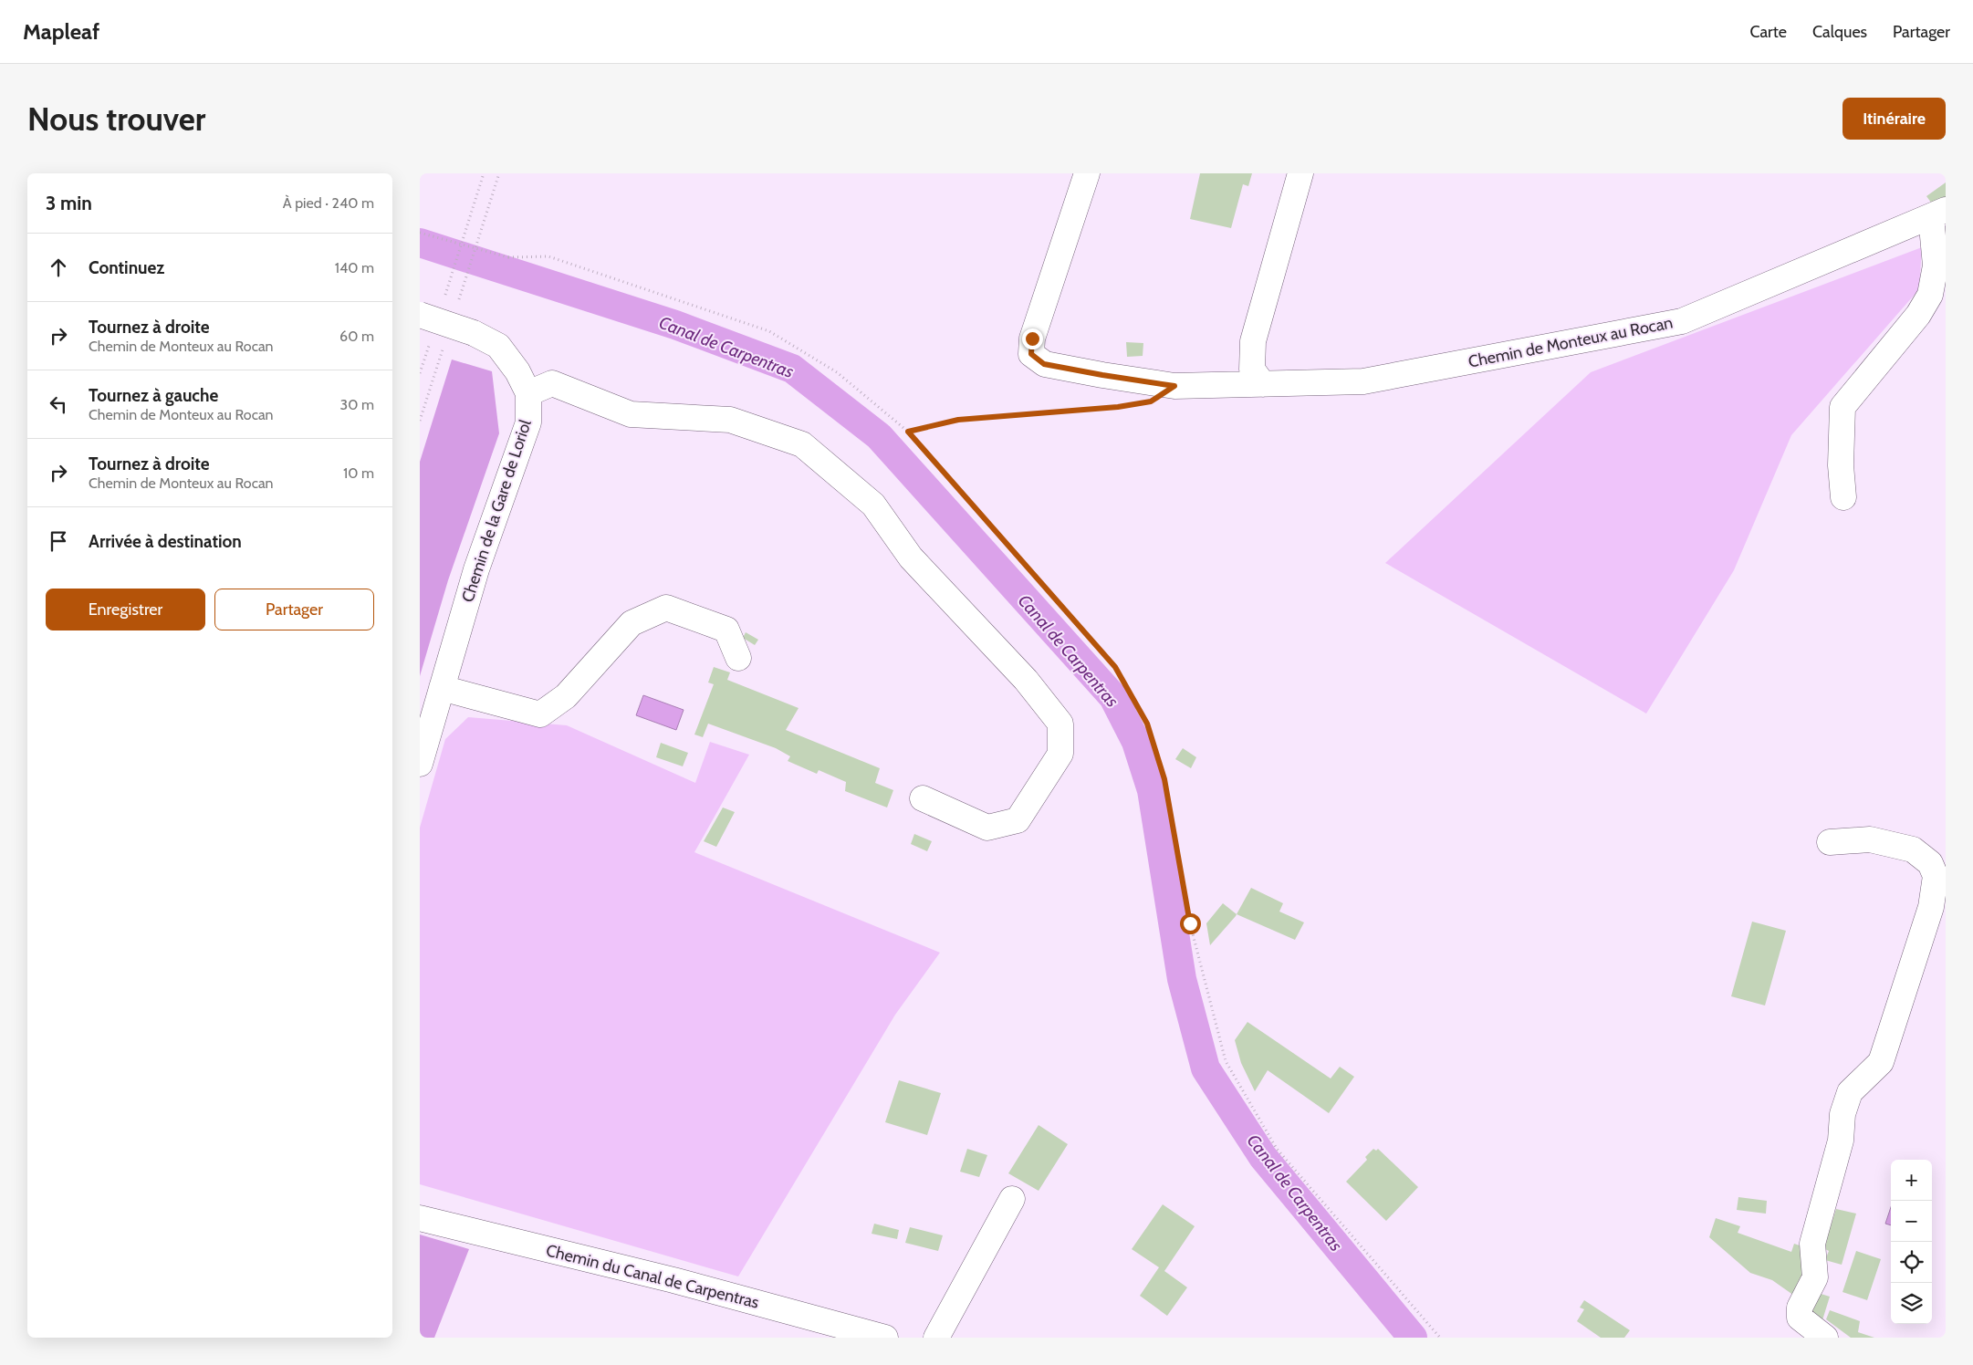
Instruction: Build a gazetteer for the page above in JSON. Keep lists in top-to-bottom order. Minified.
{"streets":{"street":["Chemin de Monteux au Rocan","Chemin de la Gare de Loriol","Chemin du Canal de Carpentras"]},"water":["Canal de Carpentras"],"page":{"header":"Mapleaf","nav":["Carte","Calques","Partager"],"buttons":["Itinéraire",["Enregistrer","Partager"]],"title":"Nous trouver","heading":["3 min","À pied · 240 m"],"list":[["Continuez","140 m"],["Tournez à droite","Chemin de Monteux au Rocan","60 m"],["Tournez à gauche","Chemin de Monteux au Rocan","30 m"],["Tournez à droite","Chemin de Monteux au Rocan","10 m"],"Arrivée à destination"],"map_buttons":["+","−"]}}
